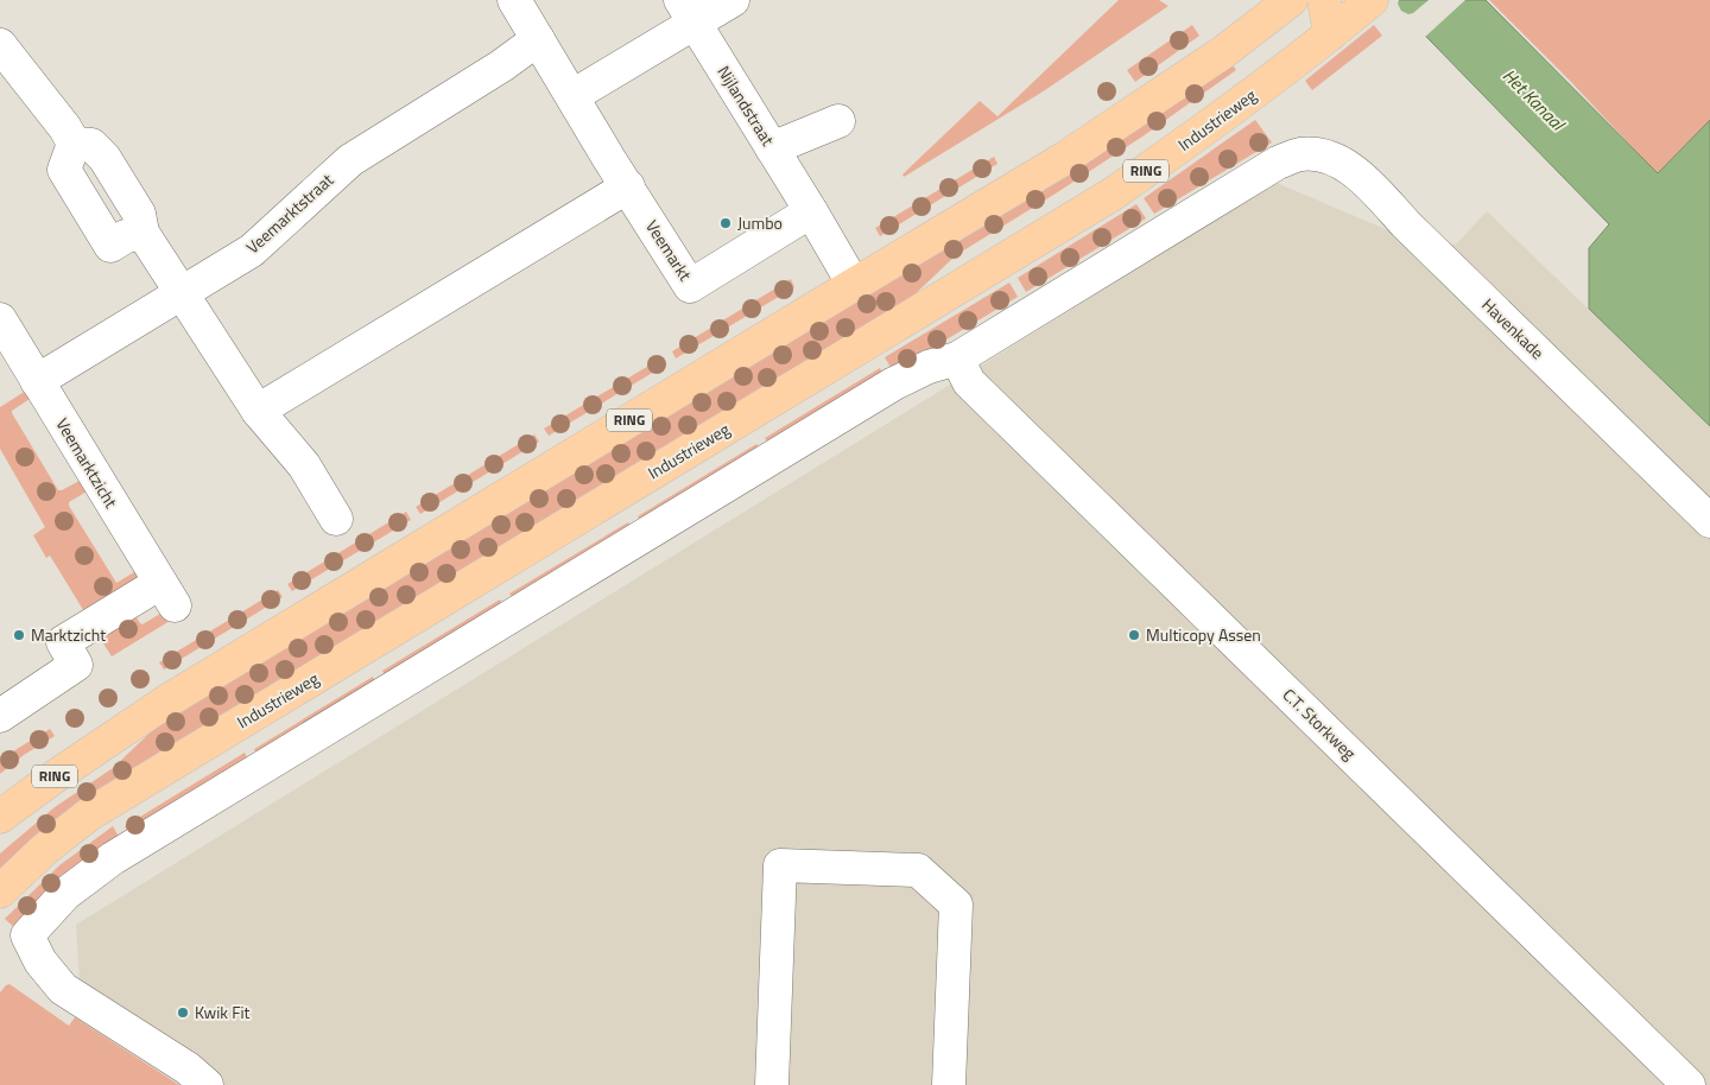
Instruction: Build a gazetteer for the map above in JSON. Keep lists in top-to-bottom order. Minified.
{"streets":{"main road":["Industrieweg","RING"],"street":["Nijlandstraat","Veemarktstraat","Veemarkt","Havenkade","Veemarktzicht","C.T. Storkweg"]},"crossings":[["Nijlandstraat","RING"],["Nijlandstraat","Veemarkt"],["Veemarktstraat","Veemarkt"],["Veemarktstraat","Veemarktzicht"],["Havenkade","C.T. Storkweg"]],"water":["Het Kanaal"],"places":["Jumbo","Marktzicht","Multicopy Assen","Kwik Fit"]}
